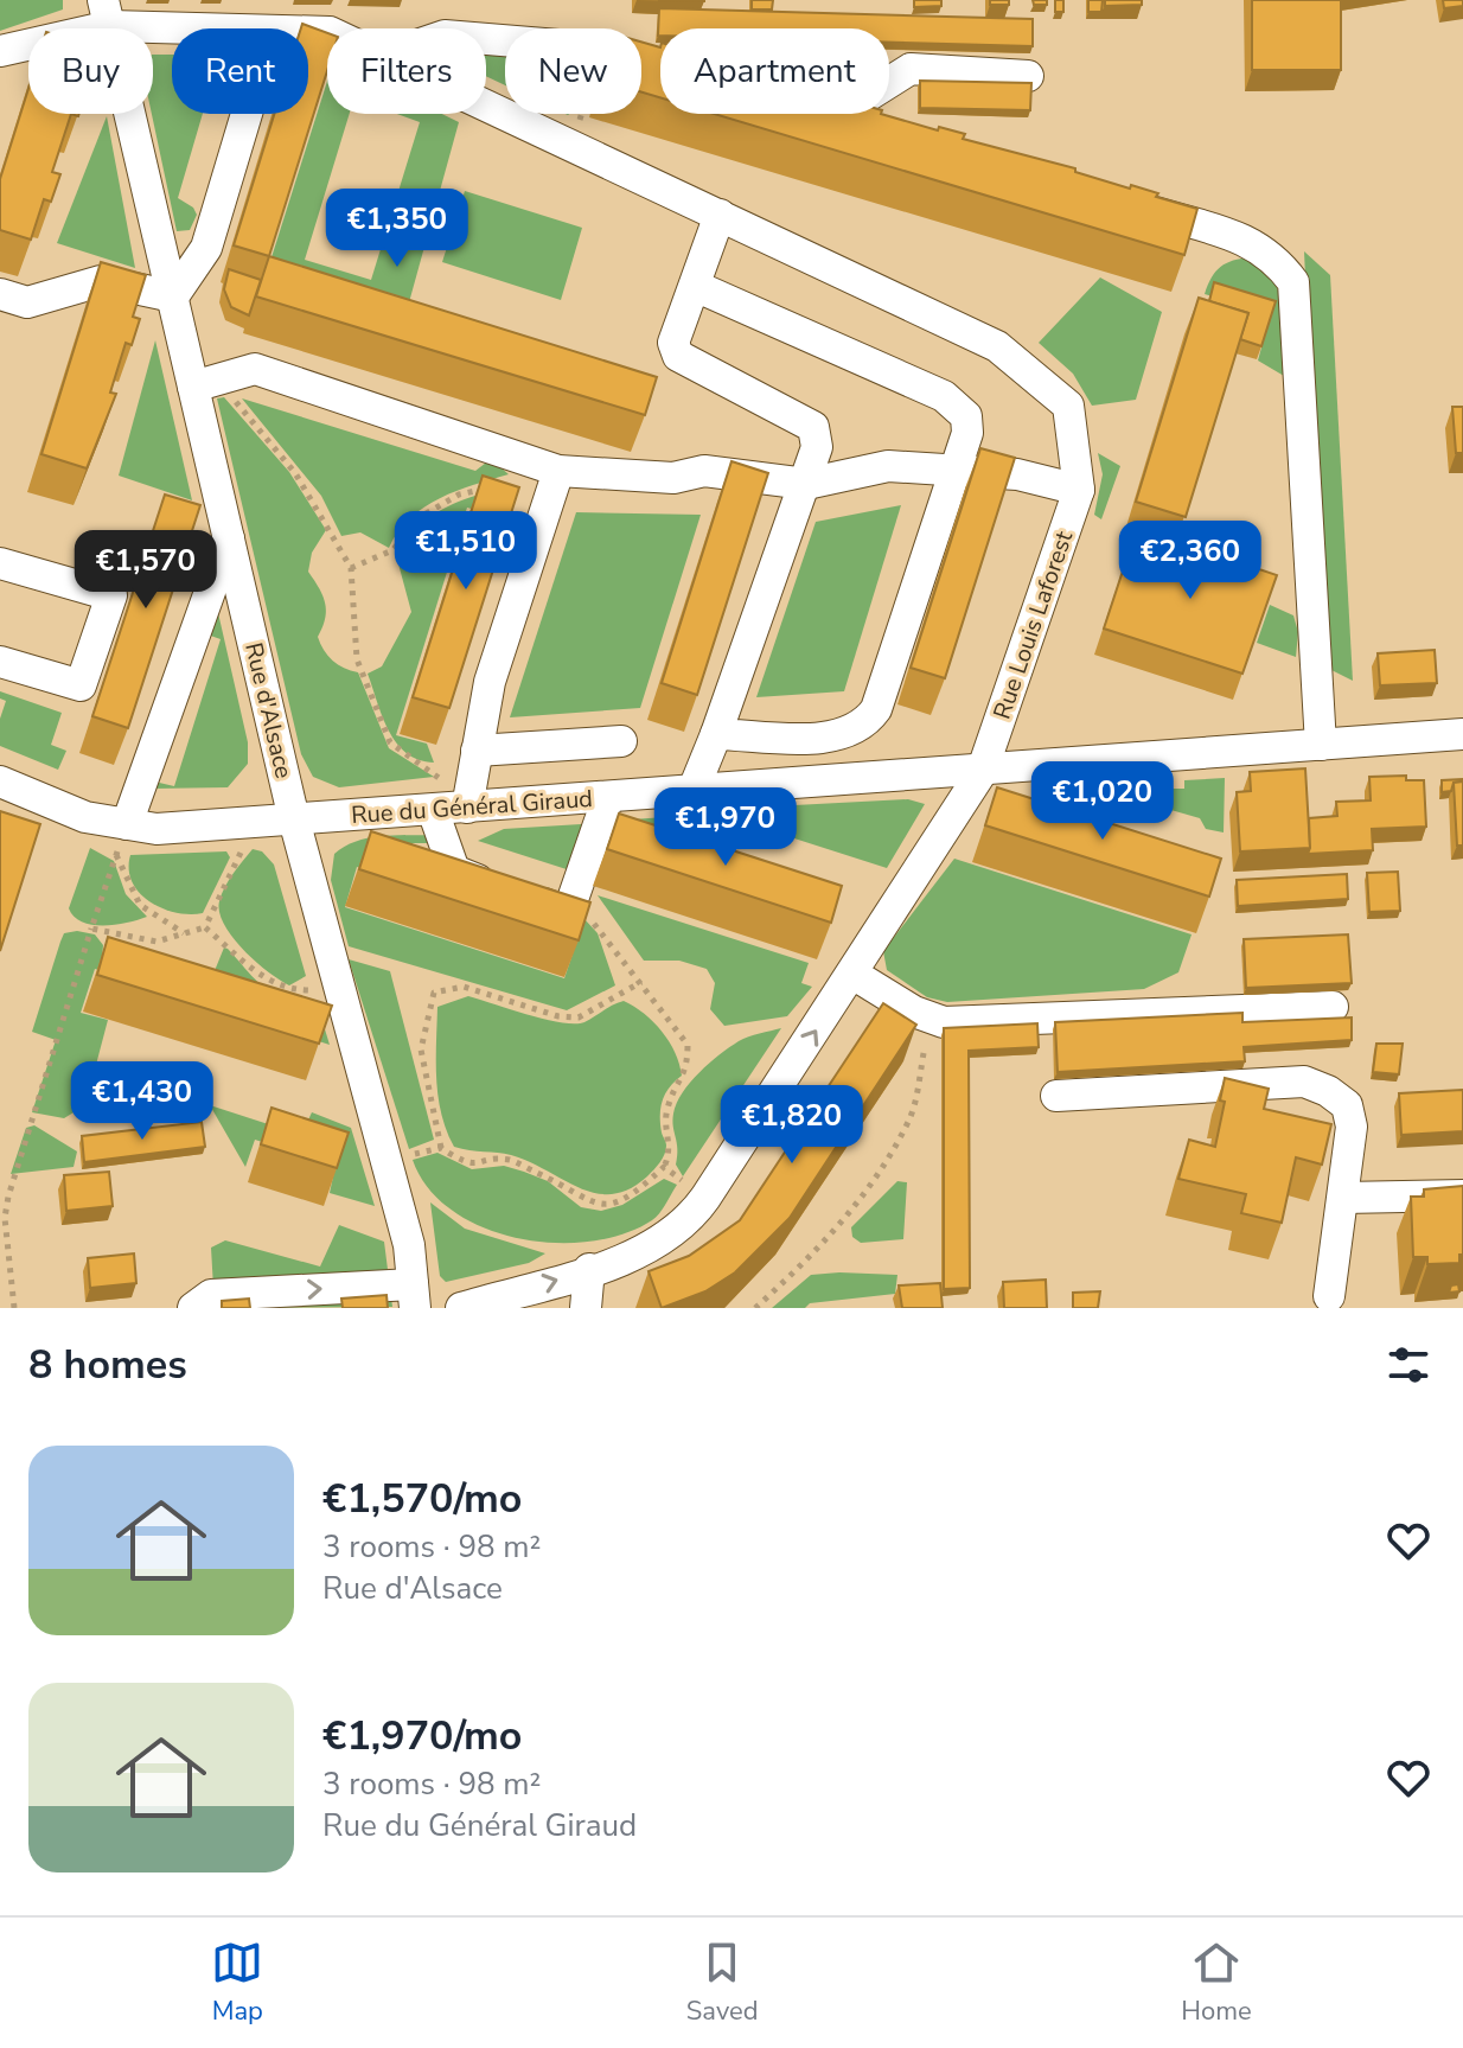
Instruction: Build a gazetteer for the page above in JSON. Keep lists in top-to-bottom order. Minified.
{"streets":{"street":["Rue Louis Laforest","Rue d'Alsace","Rue du Général Giraud"]},"crossings":[["Rue Louis Laforest","Rue d'Alsace"],["Rue Louis Laforest","Rue du Général Giraud"],["Rue d'Alsace","Rue du Général Giraud"]],"page":{"chip":["Buy","Rent","Filters","New","Apartment"],"price":["€1,350","€1,510","€2,360","€1,570","€1,020","€1,970","€1,430","€1,820"],"heading":"8 homes","list":[{"name":"€1,570/mo","note":"3 rooms · 98 m² · Rue d'Alsace"},{"name":"€1,970/mo","note":"3 rooms · 98 m² · Rue du Général Giraud"}],"tabs":["Map","Saved","Home"]}}
